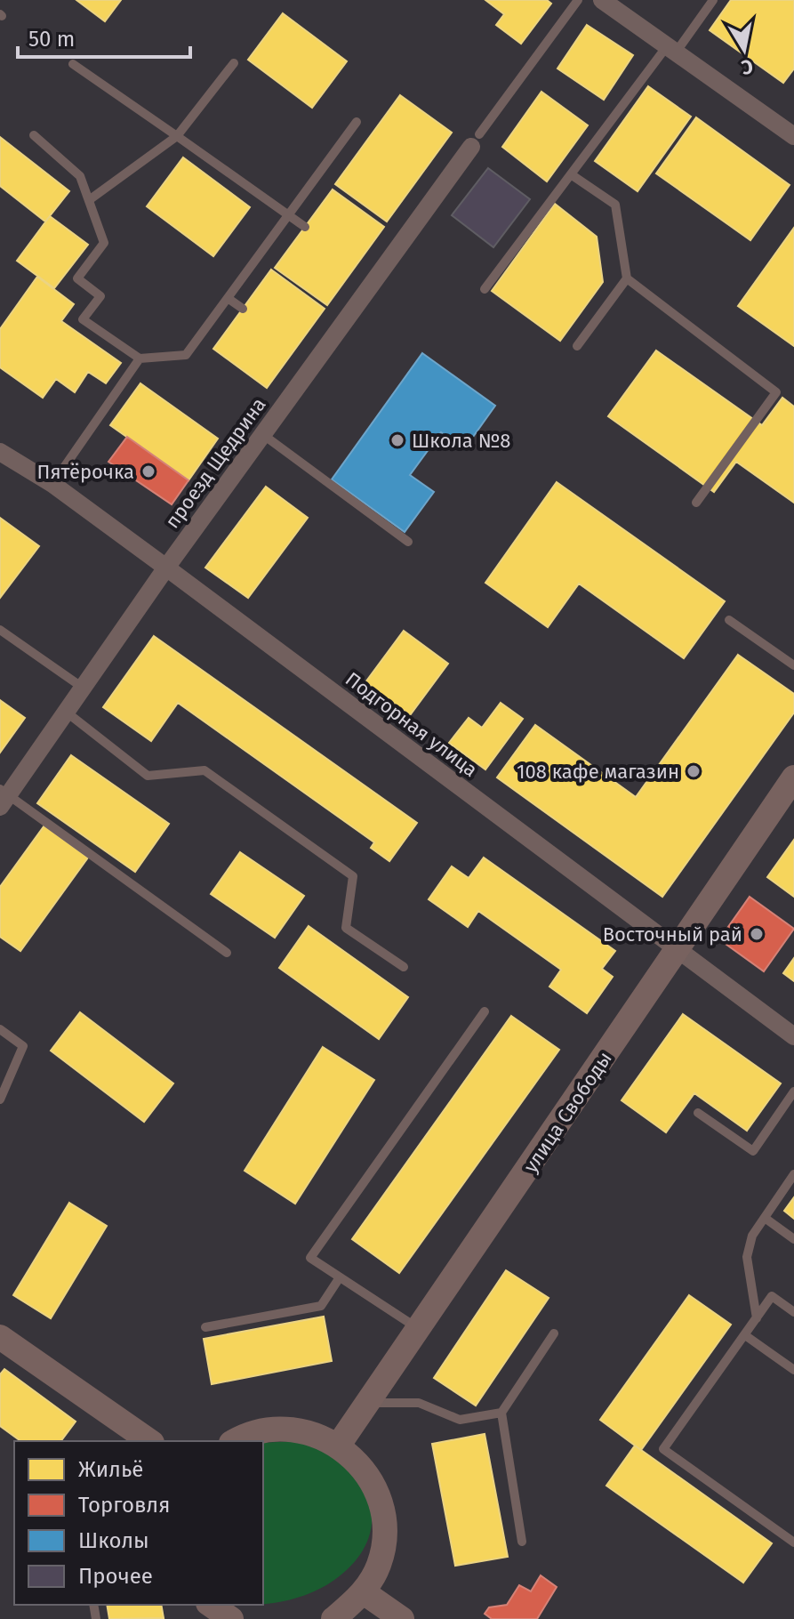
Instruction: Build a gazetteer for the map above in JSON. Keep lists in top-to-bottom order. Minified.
{"streets":{"street":["проезд Щедрина","Подгорная улица","улица Свободы"]},"crossings":[["проезд Щедрина","Подгорная улица"],["Подгорная улица","улица Свободы"]],"places":["Школа №8","Пятёрочка","108 кафе магазин","Восточный рай"],"legend":["Жильё","Торговля","Школы","Прочее"],"scale_bar":"50 m","north":"bottom"}
